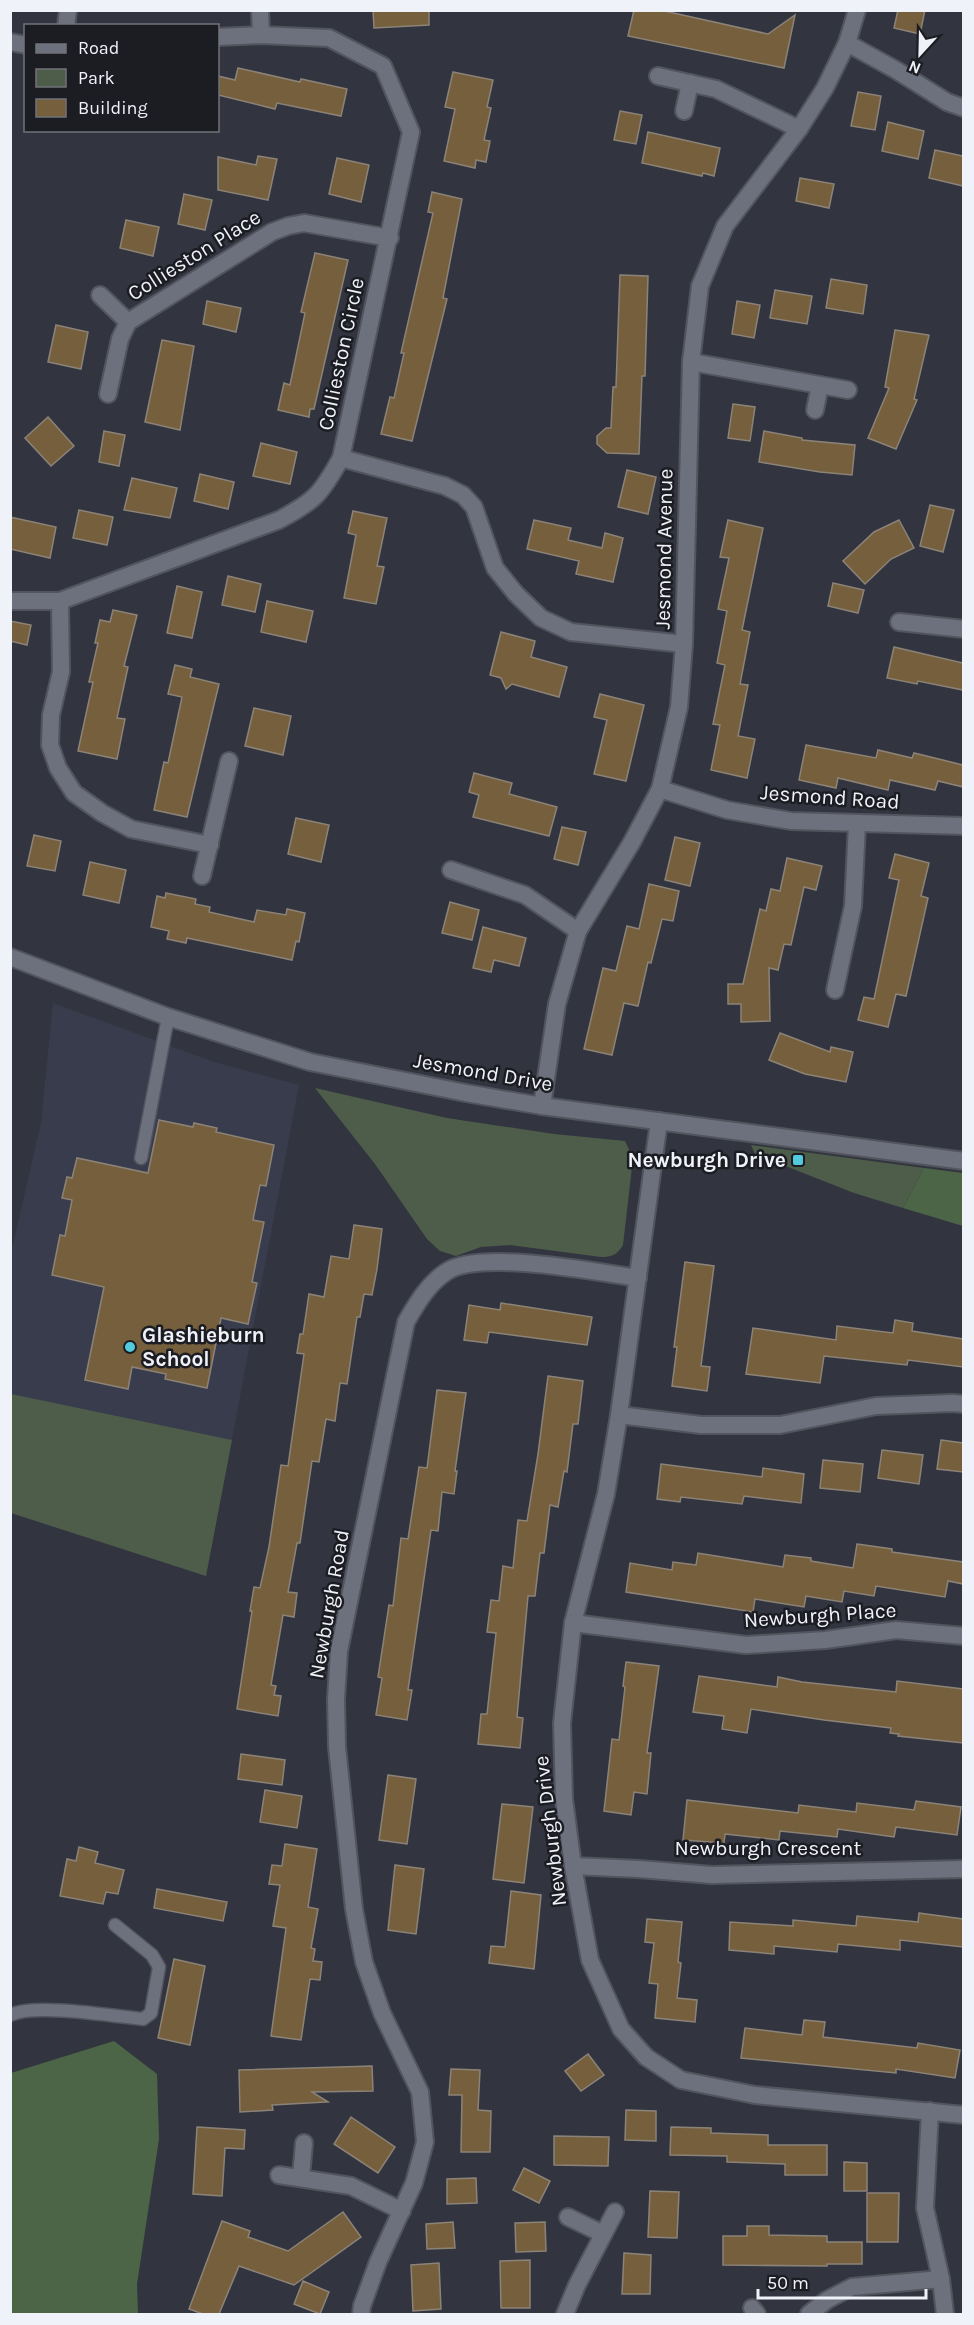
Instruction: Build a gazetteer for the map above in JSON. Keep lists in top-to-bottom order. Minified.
{"streets":{"street":["Collieston Place","Collieston Circle","Jesmond Avenue","Jesmond Road","Jesmond Drive","Newburgh Road","Newburgh Place","Newburgh Drive","Newburgh Crescent"]},"crossings":[["Collieston Place","Collieston Circle"],["Jesmond Avenue","Jesmond Road"],["Jesmond Avenue","Jesmond Drive"],["Jesmond Drive","Newburgh Drive"],["Newburgh Road","Newburgh Drive"],["Newburgh Place","Newburgh Drive"],["Newburgh Drive","Newburgh Crescent"]],"places":{"transit":["Newburgh Drive"],"other":["Glashieburn School"]},"legend":["Road","Park","Building"],"scale_bar":"50 m","north":"bottom"}
